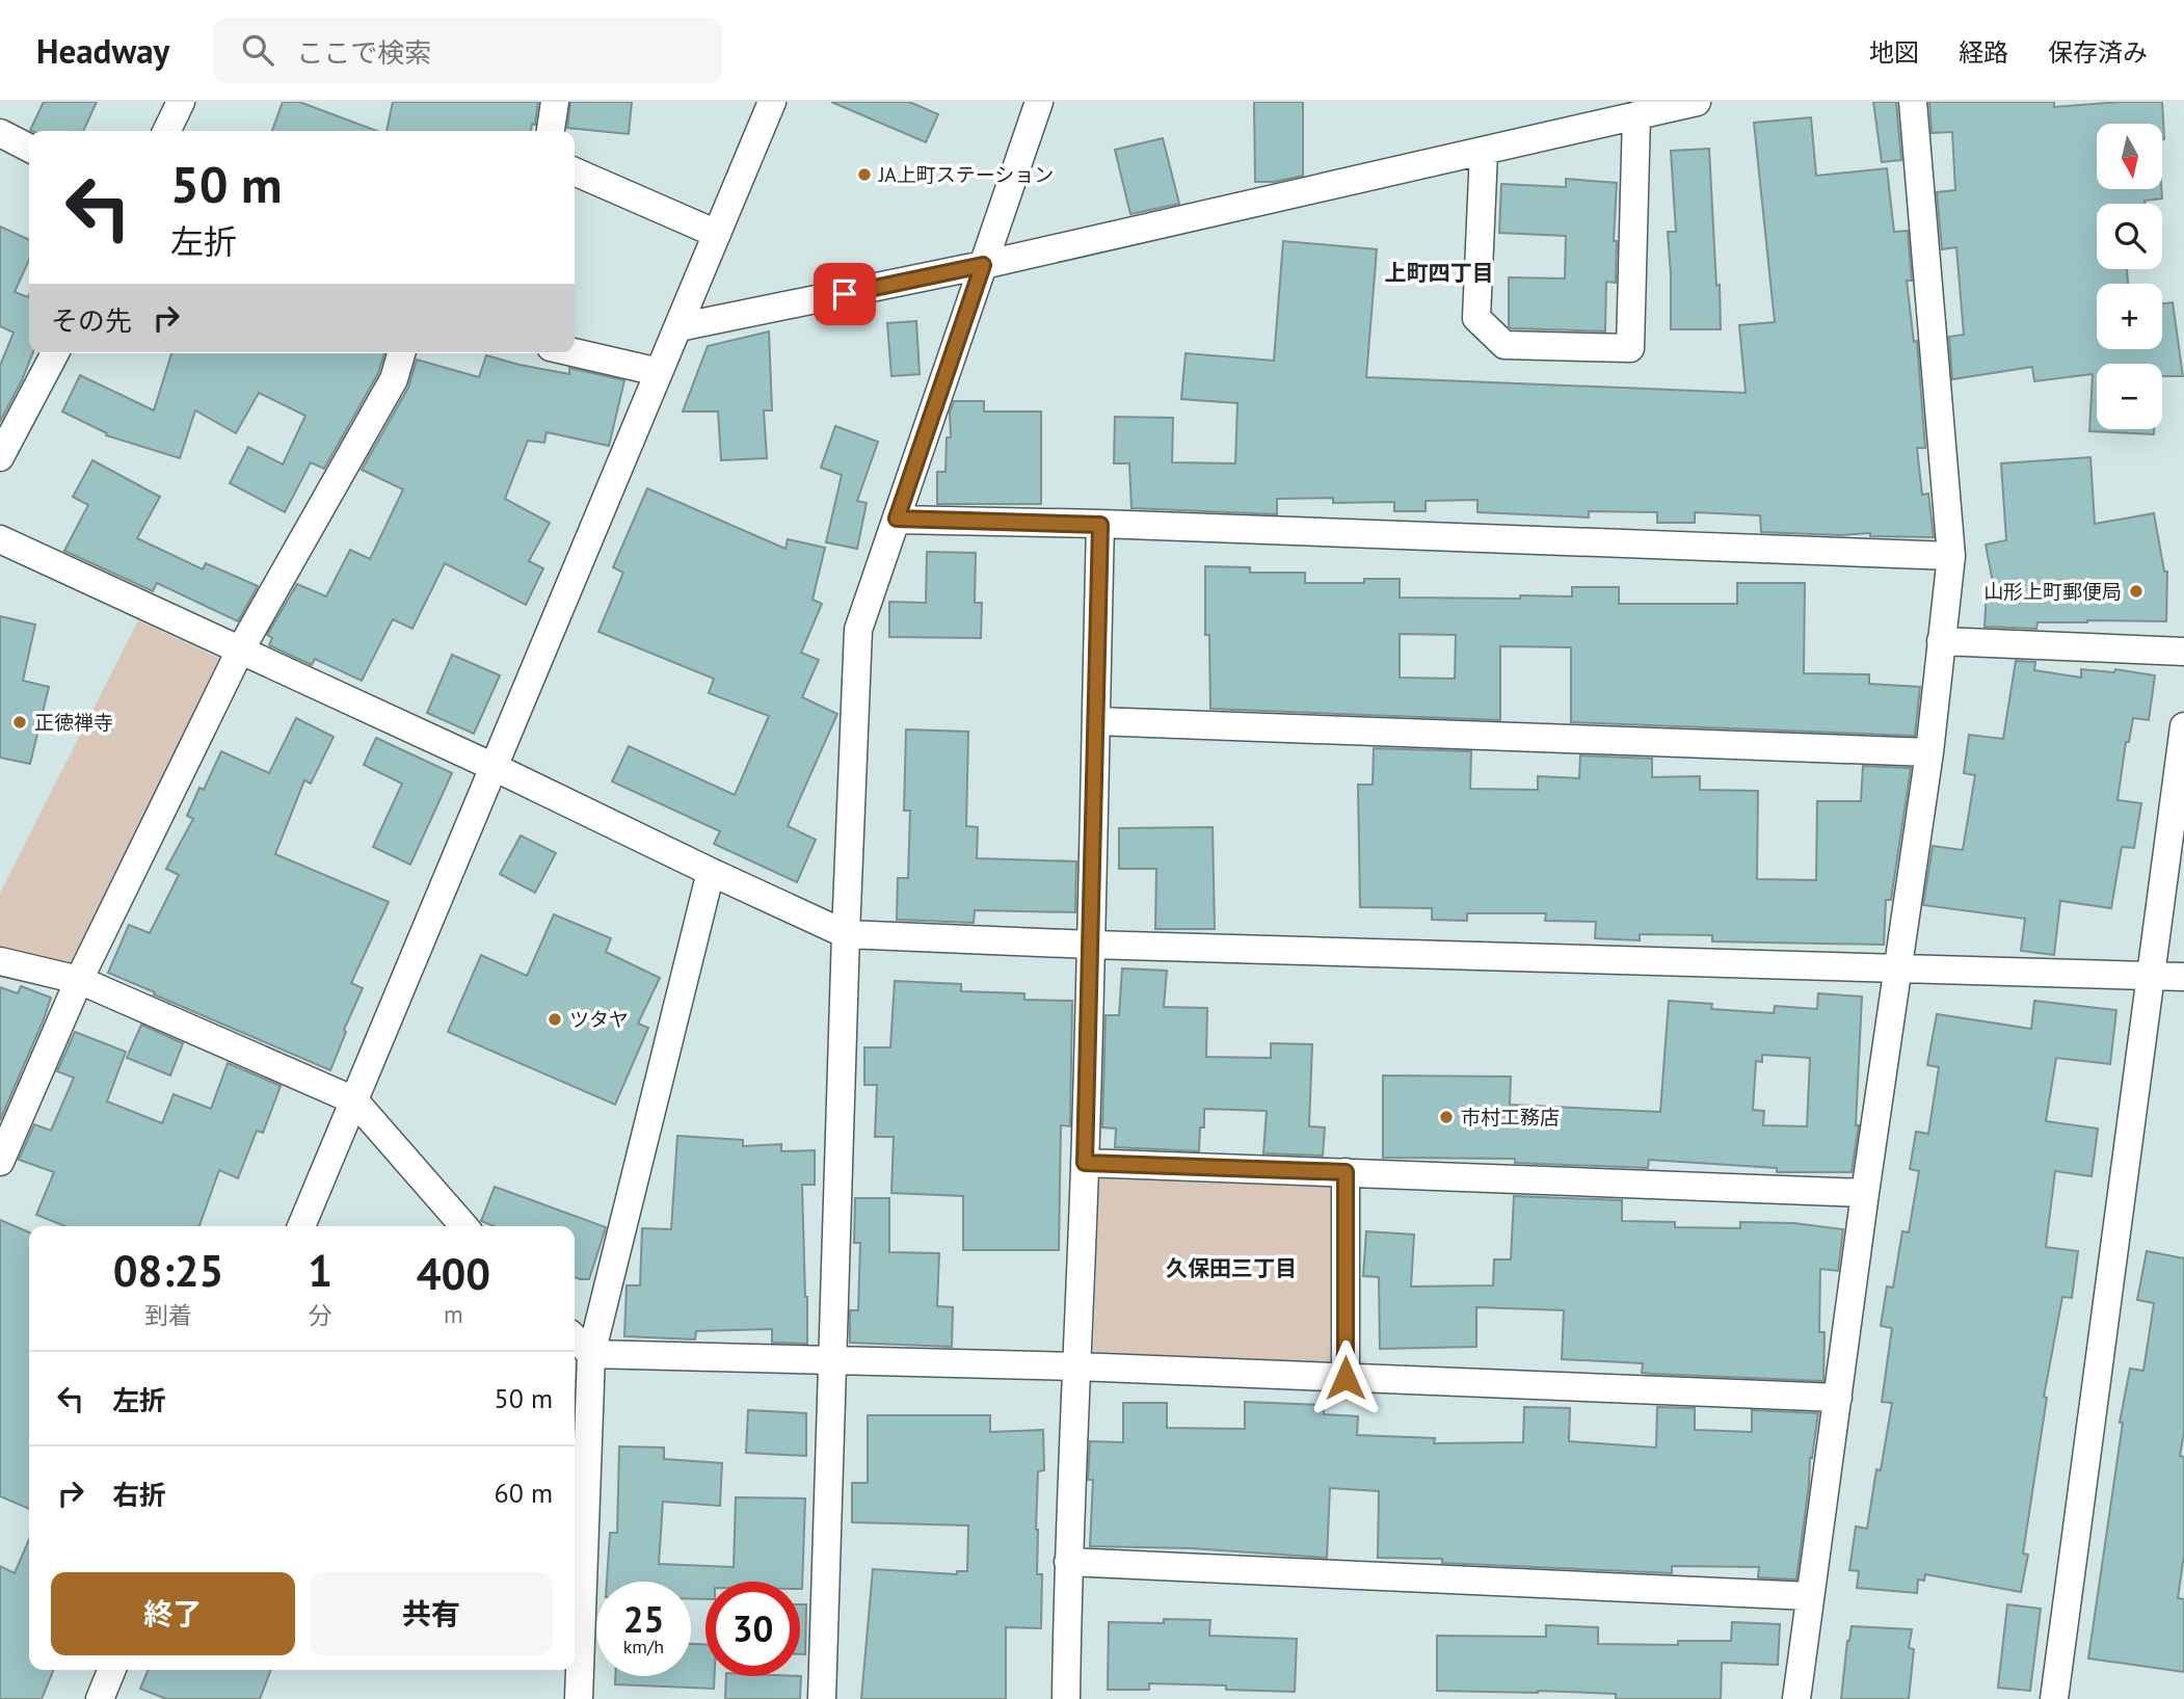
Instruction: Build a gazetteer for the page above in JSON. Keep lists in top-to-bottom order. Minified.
{"districts":["上町四丁目","久保田三丁目"],"places":["JA上町ステーション","山形上町郵便局","正徳禅寺","ツタヤ","市村工務店"],"north":"bottom","page":{"header":"Headway","search":"ここで検索","nav":["地図","経路","保存済み"],"map_buttons":["+","−"],"turn":["50 m","左折"],"then":"その先","eta":["08:25","到着","1","分","400","m"],"list":[{"name":"左折","value":"50 m"},{"name":"右折","value":"60 m"}],"buttons":["終了","共有"],"speed":"25 km/h","limit":"30"}}
